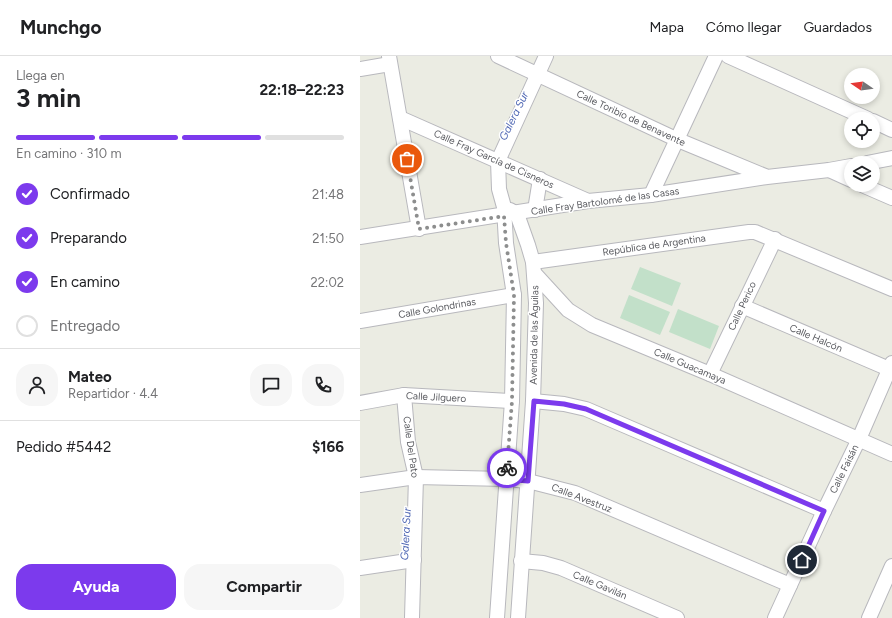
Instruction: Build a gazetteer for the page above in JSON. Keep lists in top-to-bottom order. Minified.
{"streets":{"street":["Calle Toribio de Benavente","Calle Fray García de Cisneros","Calle Fray Bartolomé de las Casas","República de Argentina","Calle Perico","Calle Golondrinas","Avenida de las Águilas","Calle Halcón","Calle Guacamaya","Calle Jilguero","Calle Del Pato","Calle Faisán","Calle Avestruz","Calle Gavilán"]},"crossings":[["Calle Toribio de Benavente","Calle Fray Bartolomé de las Casas"],["Calle Fray García de Cisneros","Calle Fray Bartolomé de las Casas"],["Calle Fray Bartolomé de las Casas","Avenida de las Águilas"],["República de Argentina","Calle Perico"],["República de Argentina","Avenida de las Águilas"],["República de Argentina","Calle Guacamaya"],["Calle Perico","Calle Halcón"],["Calle Perico","Calle Guacamaya"],["Calle Golondrinas","Avenida de las Águilas"],["Avenida de las Águilas","Calle Guacamaya"],["Avenida de las Águilas","Calle Jilguero"],["Avenida de las Águilas","Calle Avestruz"],["Avenida de las Águilas","Calle Gavilán"],["Calle Halcón","Calle Faisán"],["Calle Guacamaya","Calle Faisán"],["Calle Jilguero","Calle Del Pato"],["Calle Del Pato","Calle Avestruz"],["Calle Faisán","Calle Avestruz"]],"water":["Galera Sur"],"north":"left","page":{"header":"Munchgo","nav":["Mapa","Cómo llegar","Guardados"],"heading":["3 min","Llega en","22:18–22:23"],"panel":["Mateo","Repartidor · 4.4","Pedido #5442","$166"],"bar":"En camino · 310 m","list":[["Confirmado","21:48"],["Preparando","21:50"],["En camino","22:02"],"Entregado"],"buttons":["Ayuda","Compartir"]}}
